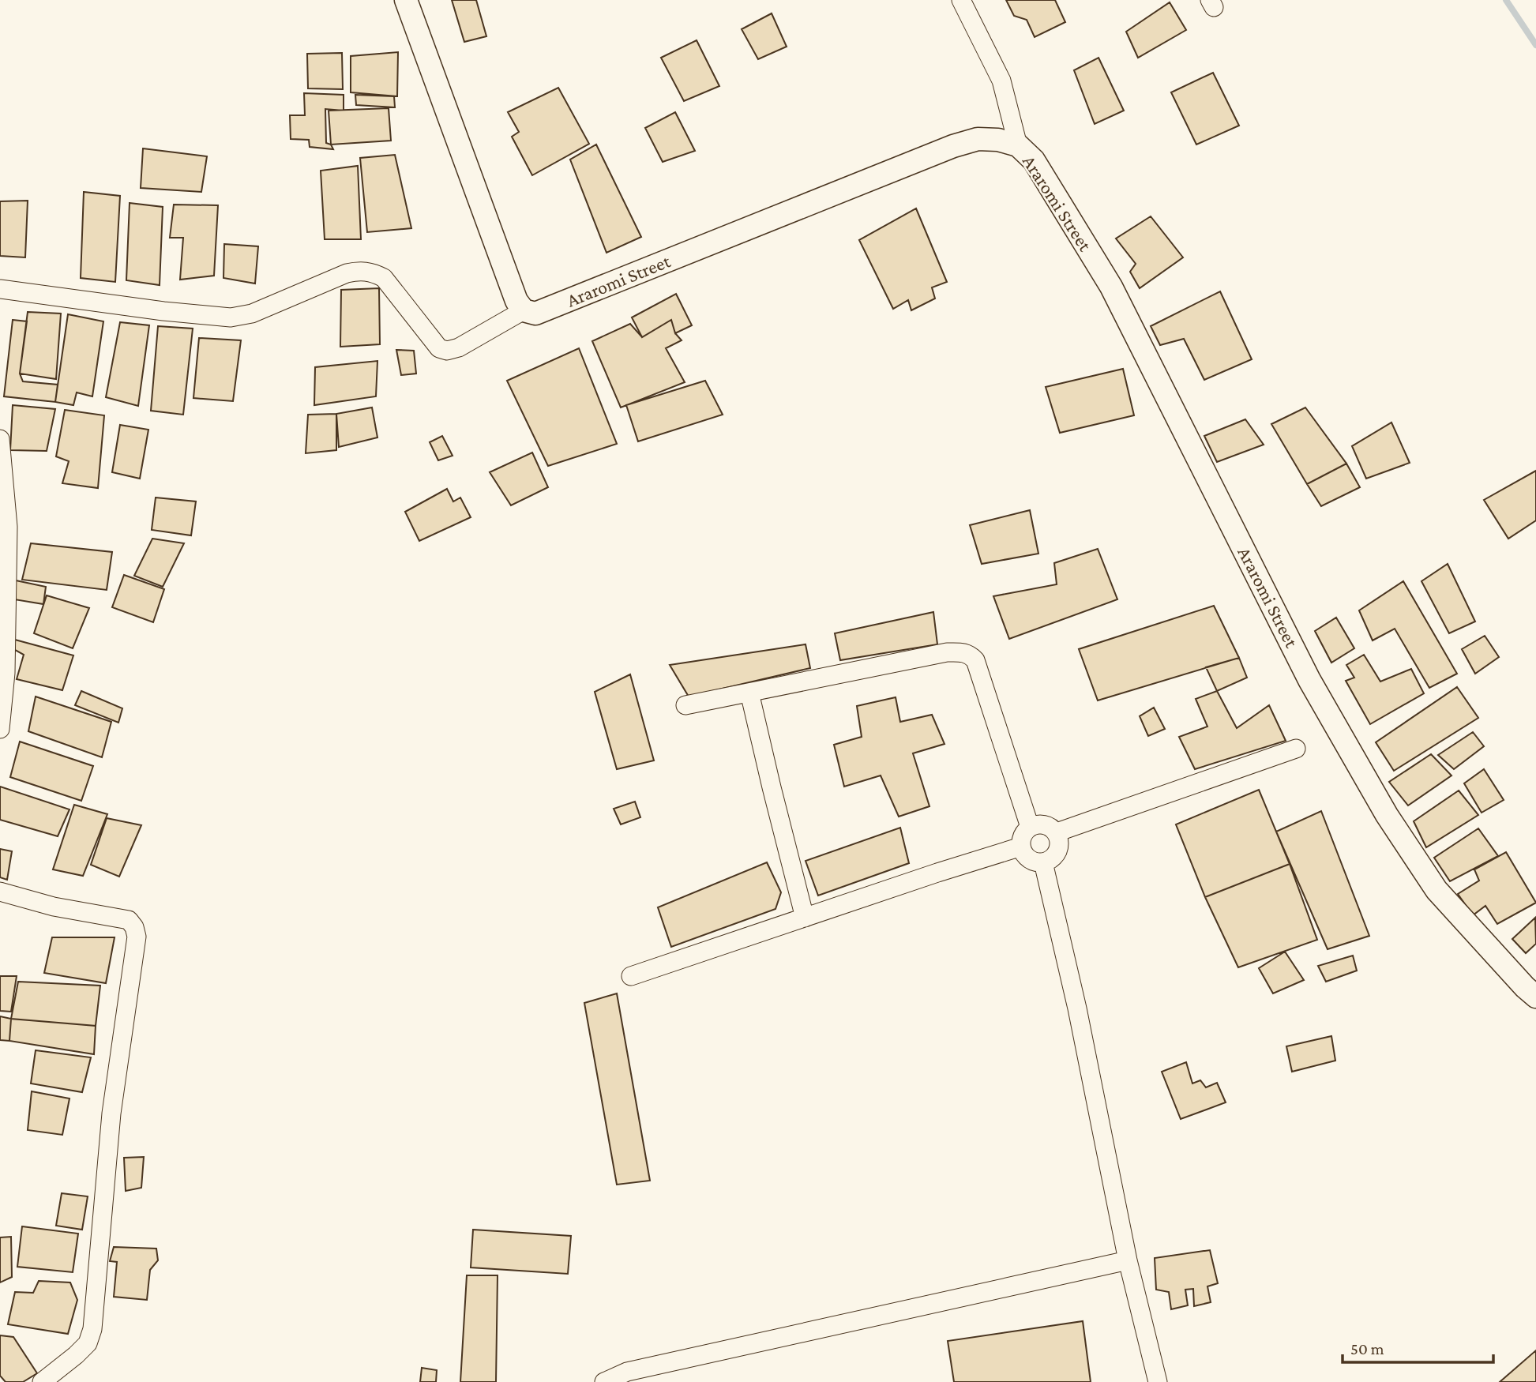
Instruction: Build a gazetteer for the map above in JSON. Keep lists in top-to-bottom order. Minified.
{"streets":{"street":["Araromi Street"]},"scale_bar":"50 m"}
